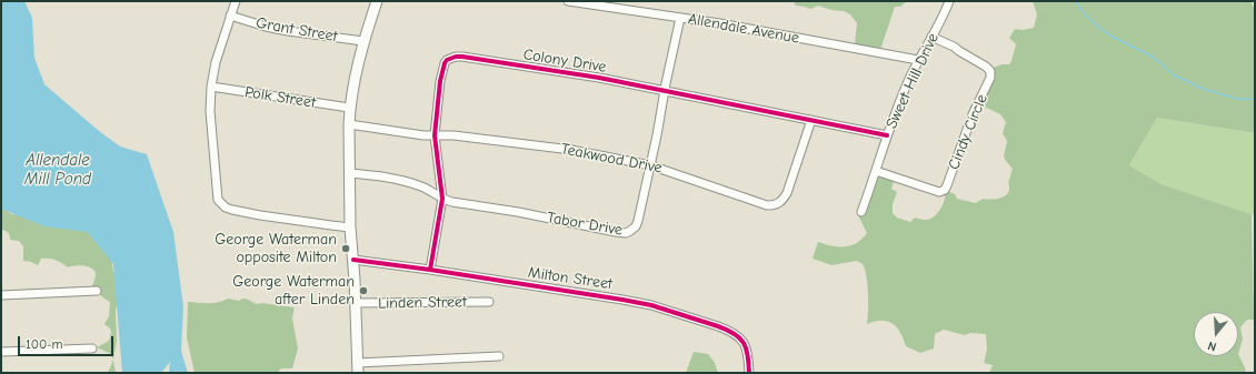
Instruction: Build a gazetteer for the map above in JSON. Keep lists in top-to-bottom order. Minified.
{"streets":{"street":["Allendale Avenue","Grant Street","Colony Drive","Sweet Hill Drive","Polk Street","Cindy Circle","Teakwood Drive","Tabor Drive","Milton Street","Linden Street"]},"crossings":[["Allendale Avenue","Sweet Hill Drive"],["Allendale Avenue","Tabor Drive"],["Colony Drive","Sweet Hill Drive"],["Colony Drive","Teakwood Drive"],["Colony Drive","Tabor Drive"],["Colony Drive","Milton Street"],["Sweet Hill Drive","Cindy Circle"],["Teakwood Drive","Tabor Drive"]],"water":["Allendale Mill Pond"],"places":["George Waterman opposite Milton","George Waterman after Linden"],"scale_bar":"100 m","north":"bottom"}
